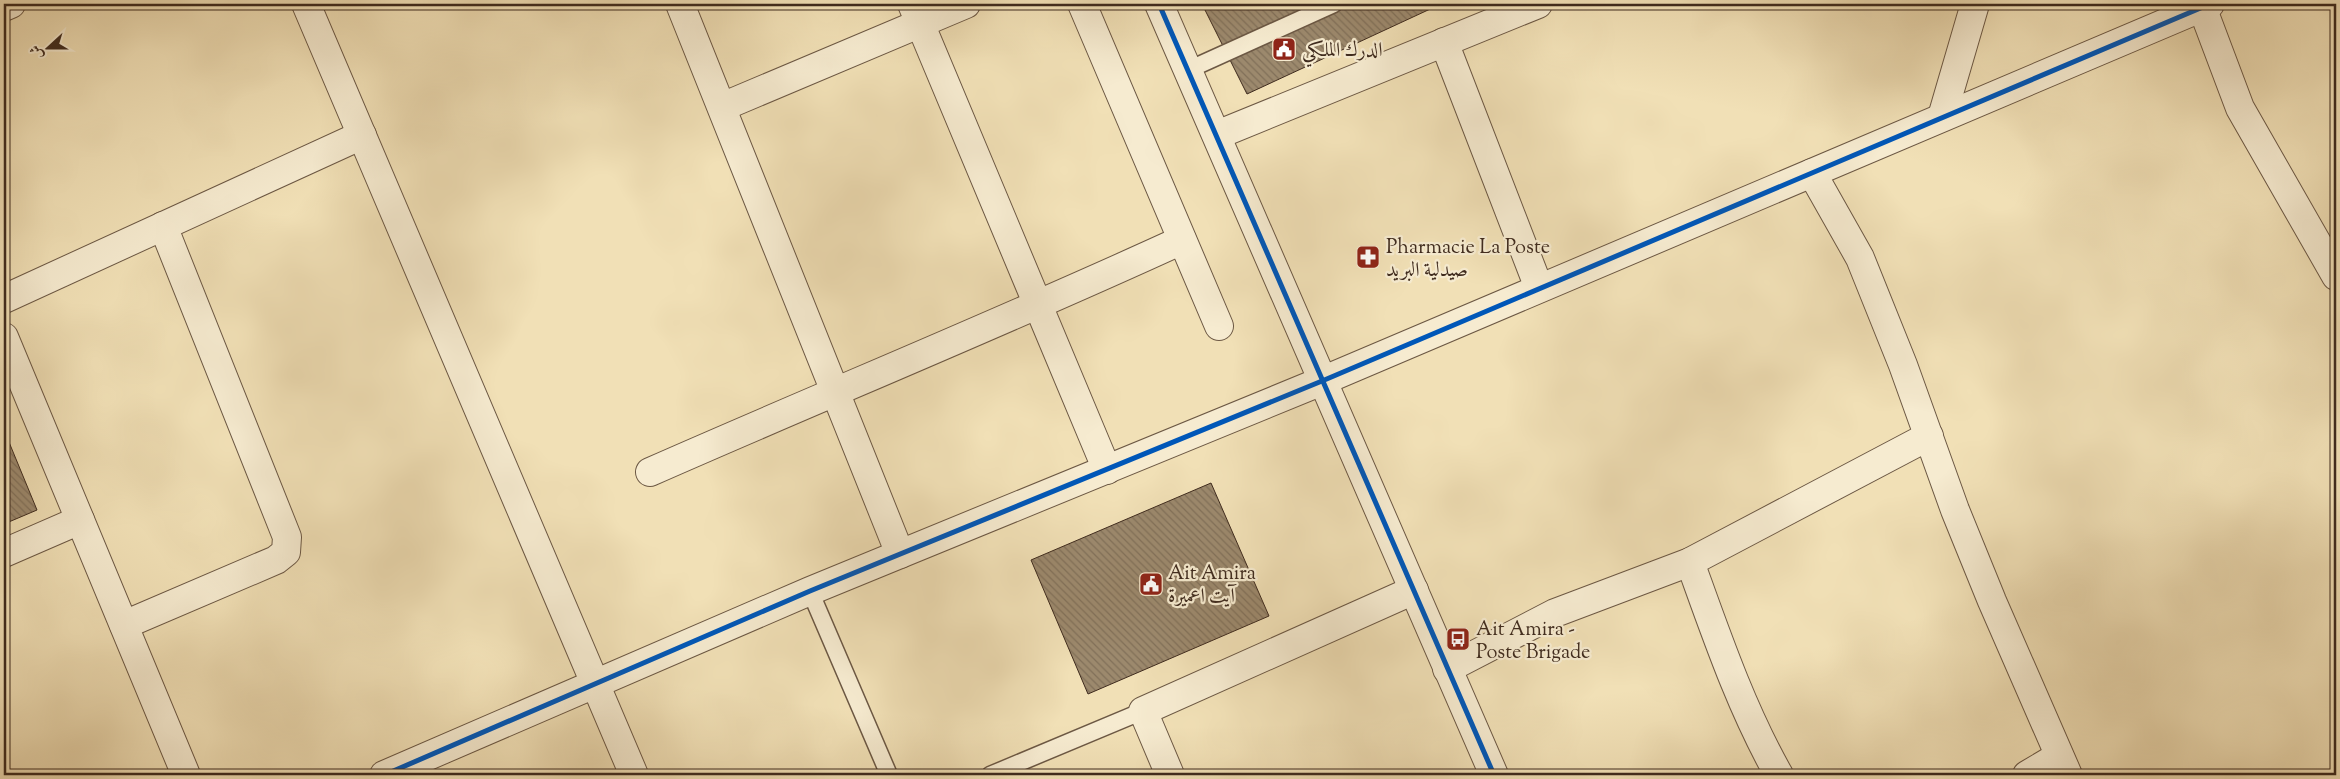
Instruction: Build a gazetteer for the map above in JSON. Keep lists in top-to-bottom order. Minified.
{"places":{"public building":["الدرك الملكي","Ait Amira آيت اعميرة"],"pharmacy":["Pharmacie La Poste صيدلية البريد"],"bus stop":["Ait Amira - Poste Brigade"]},"north":"left"}
